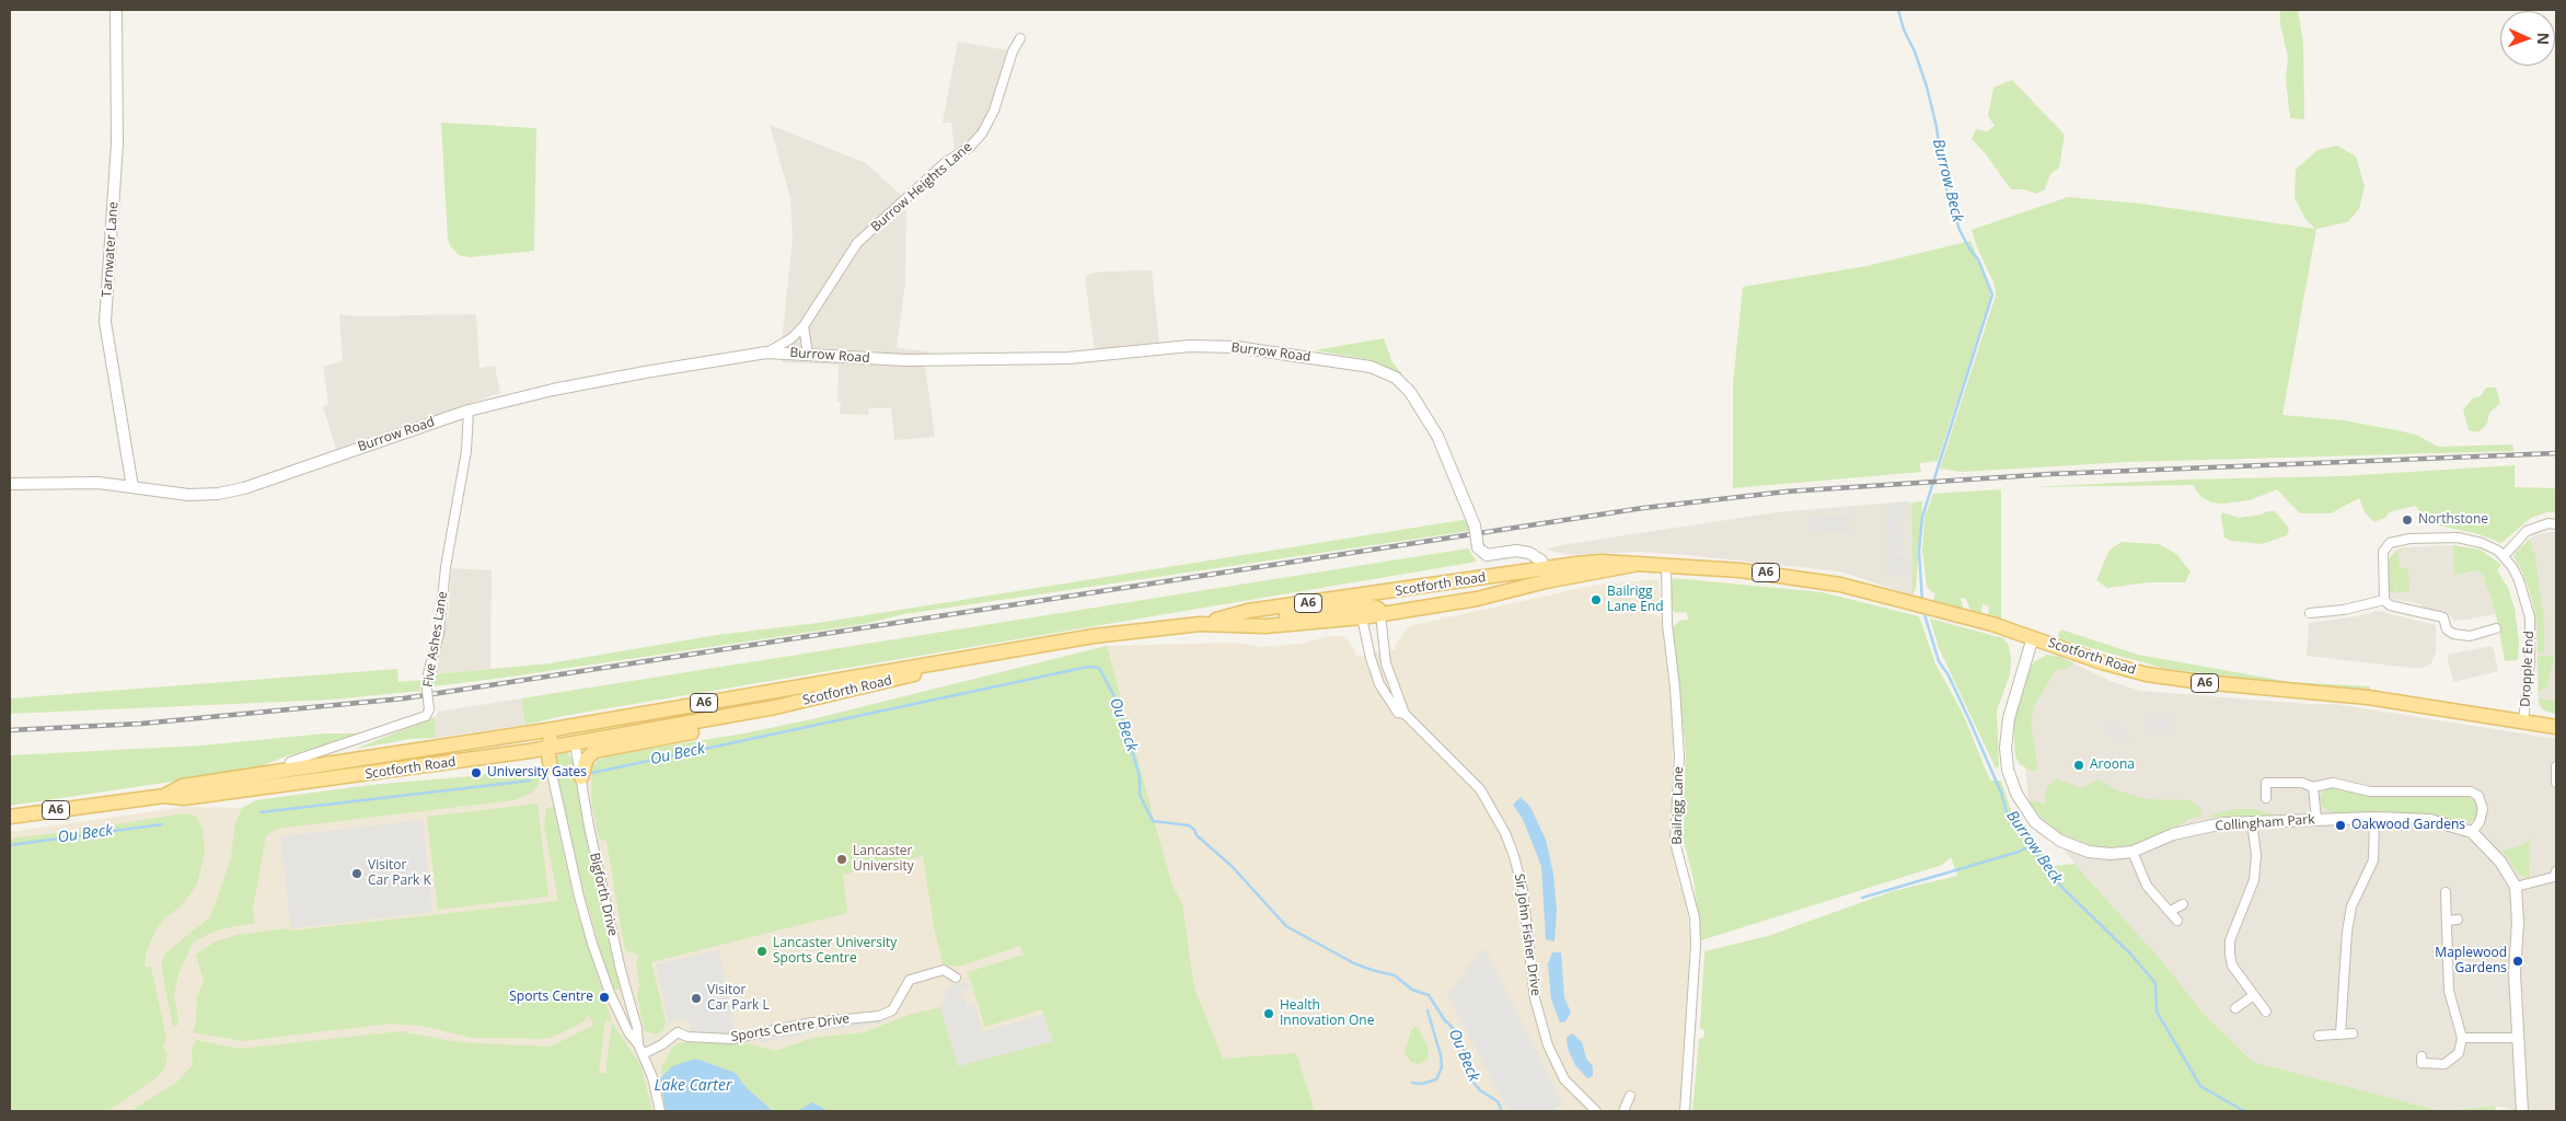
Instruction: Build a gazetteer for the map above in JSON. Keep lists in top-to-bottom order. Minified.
{"streets":{"main road":["A6","Scotforth Road"],"street":["Burrow Heights Lane","Tarnwater Lane","Burrow Road","Five Ashes Lane","Dropple End","Bailrigg Lane","Collingham Park","Bigforth Drive","Sir John Fisher Drive","Sports Centre Drive"]},"crossings":[["Burrow Heights Lane","Burrow Road"],["Tarnwater Lane","Burrow Road"],["Burrow Road","Scotforth Road"],["Burrow Road","Five Ashes Lane"],["A6","Scotforth Road"],["Scotforth Road","Five Ashes Lane"],["Scotforth Road","Dropple End"],["Scotforth Road","Bailrigg Lane"],["Scotforth Road","Collingham Park"],["Scotforth Road","Bigforth Drive"],["Scotforth Road","Sir John Fisher Drive"],["Bigforth Drive","Sports Centre Drive"]],"water":["Burrow Beck","Ou Beck","Lake Carter"],"places":["Northstone","Bailrigg Lane End","Aroona","University Gates","Oakwood Gardens","Lancaster University","Visitor Car Park K","Lancaster University Sports Centre","Maplewood Gardens","Sports Centre","Visitor Car Park L","Health Innovation One"],"north":"right"}
